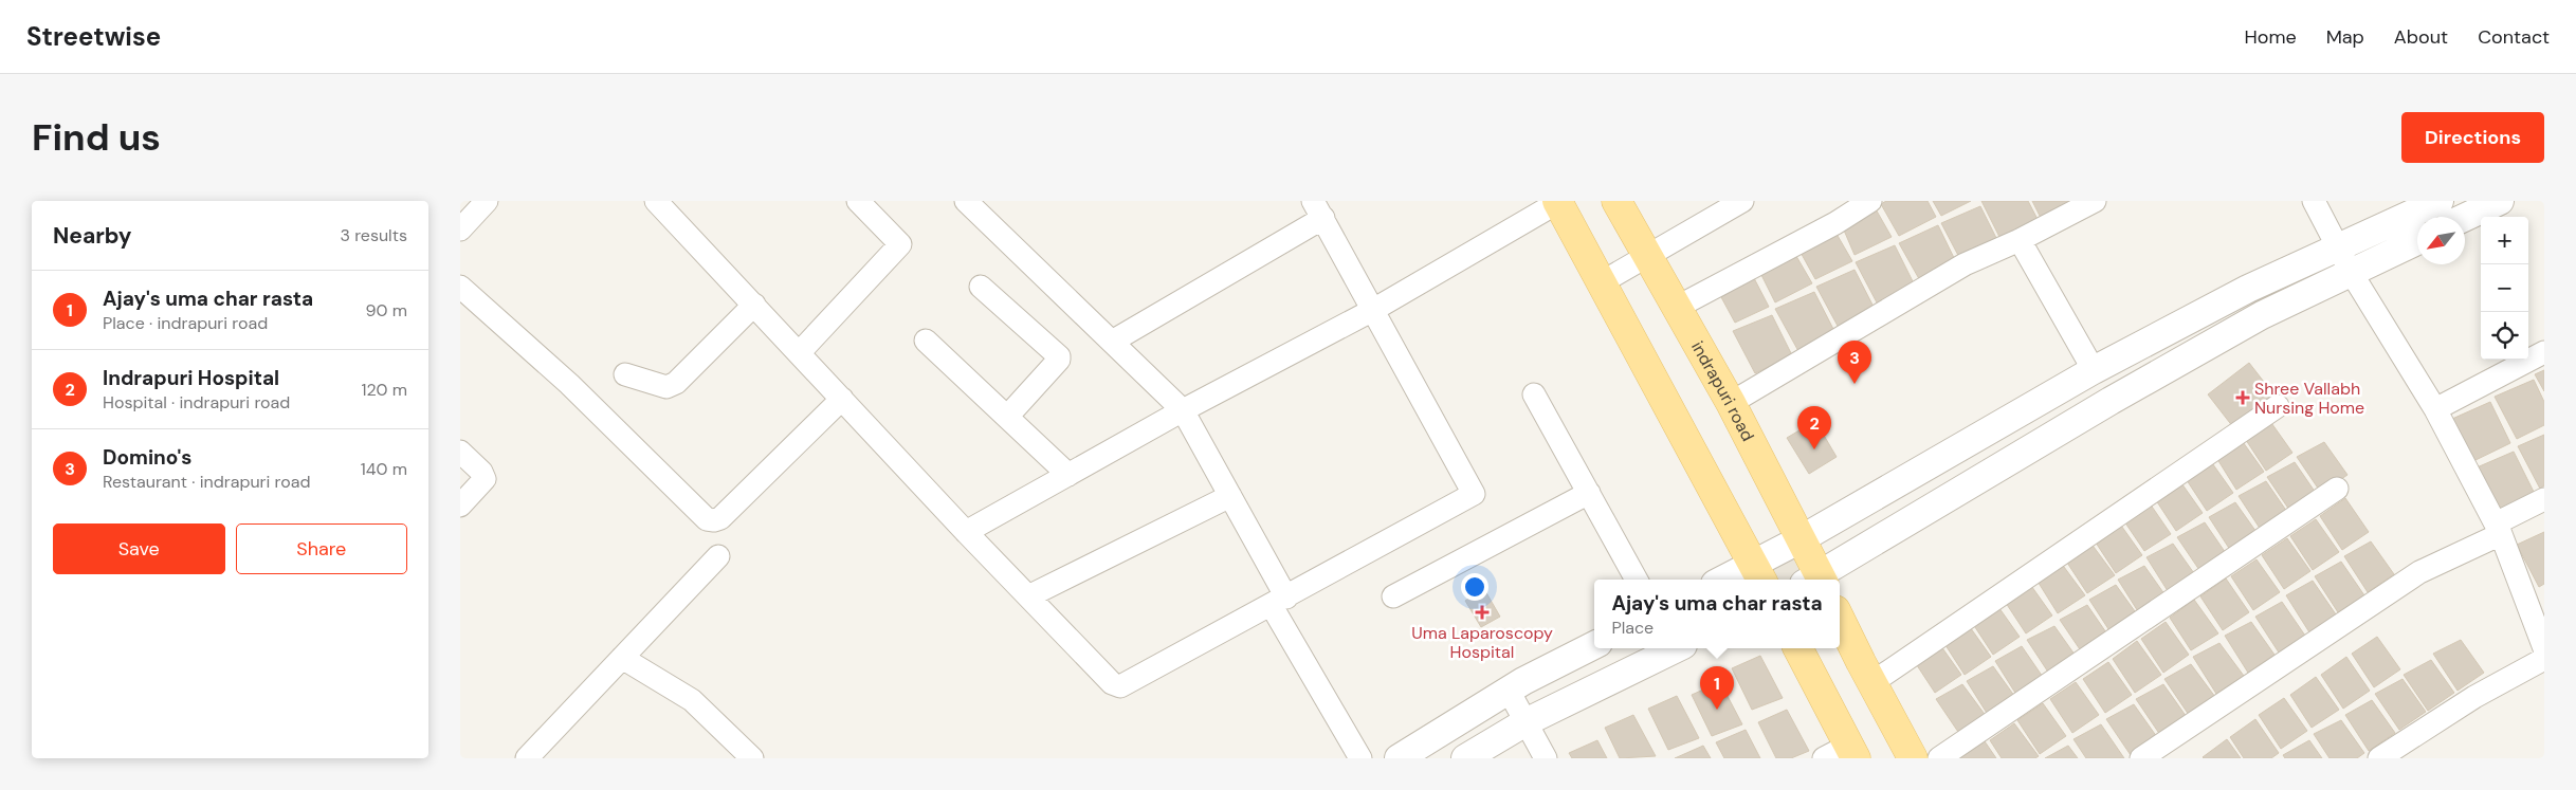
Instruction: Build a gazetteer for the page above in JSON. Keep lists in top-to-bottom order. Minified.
{"streets":{"main road":["indrapuri road"]},"places":{"health":["Shree Vallabh Nursing Home","Uma Laparoscopy Hospital"]},"north":"bottom left","page":{"header":"Streetwise","nav":["Home","Map","About","Contact"],"buttons":["Directions",["Save","Share"]],"title":"Find us","heading":["Nearby","3 results"],"map_buttons":["+","−"],"list":[{"mark":"1","name":"Ajay's uma char rasta","note":"Place · indrapuri road","value":"90 m"},{"mark":"2","name":"Indrapuri Hospital","note":"Hospital · indrapuri road","value":"120 m"},{"mark":"3","name":"Domino's","note":"Restaurant · indrapuri road","value":"140 m"}],"pins":["3","2","1"],"popup":["Ajay's uma char rasta","Place"]}}
